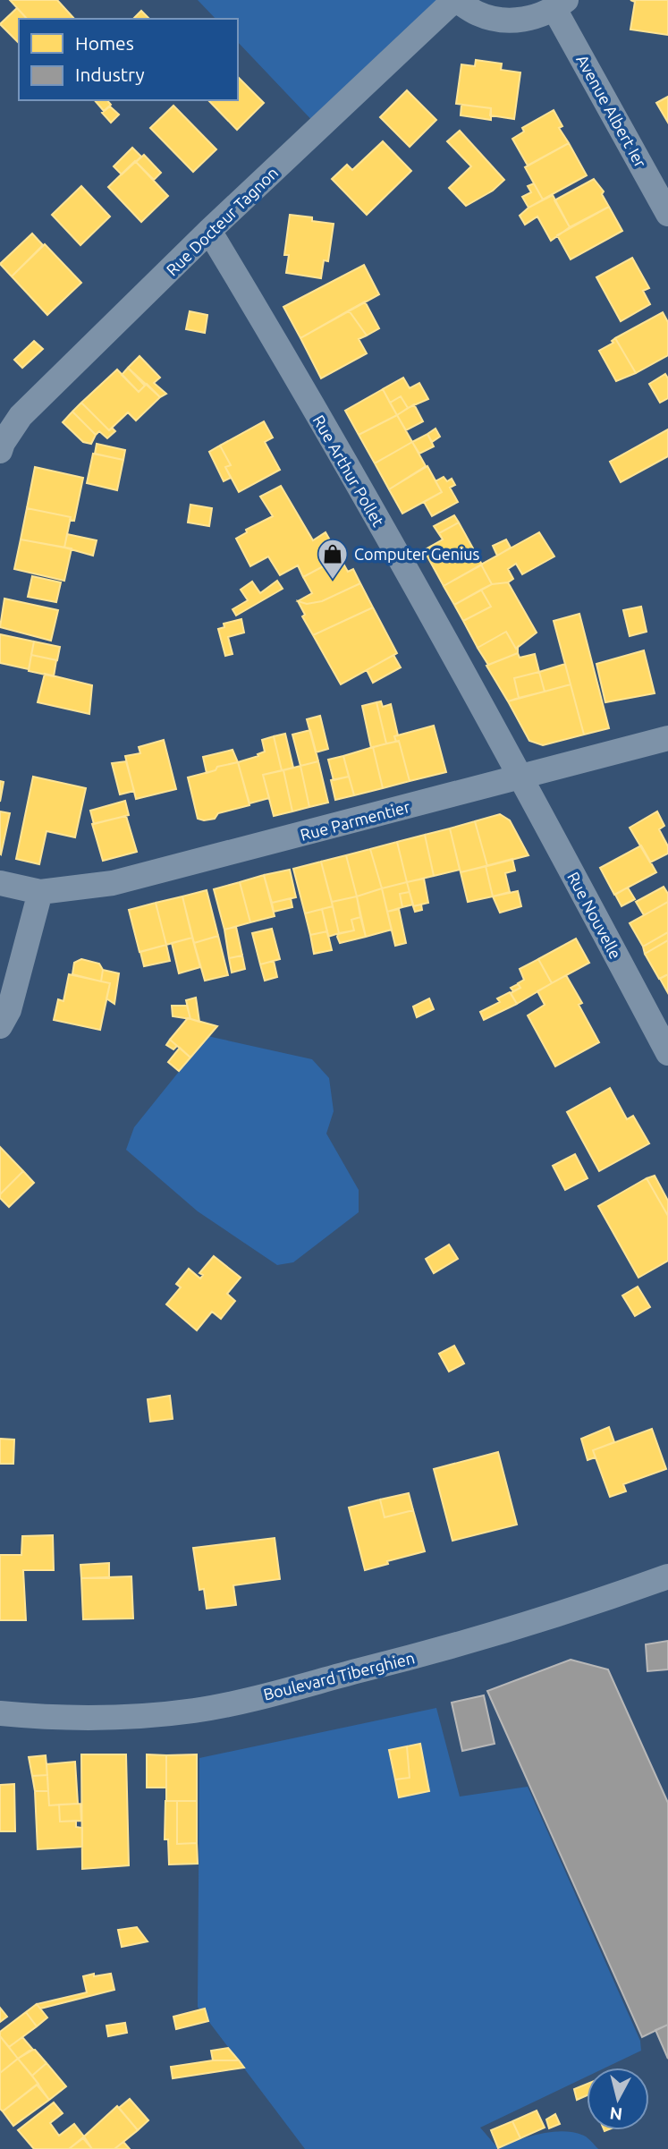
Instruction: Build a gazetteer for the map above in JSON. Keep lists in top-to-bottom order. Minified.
{"streets":{"street":["Avenue Albert Ier","Rue Docteur Tagnon","Rue Arthur Pollet","Rue Parmentier","Rue Nouvelle","Boulevard Tiberghien"]},"crossings":[["Rue Docteur Tagnon","Rue Arthur Pollet"],["Rue Arthur Pollet","Rue Parmentier"],["Rue Arthur Pollet","Rue Nouvelle"],["Rue Parmentier","Rue Nouvelle"]],"places":{"shop":["Computer Genius"]},"legend":["Homes","Industry"],"north":"bottom"}
